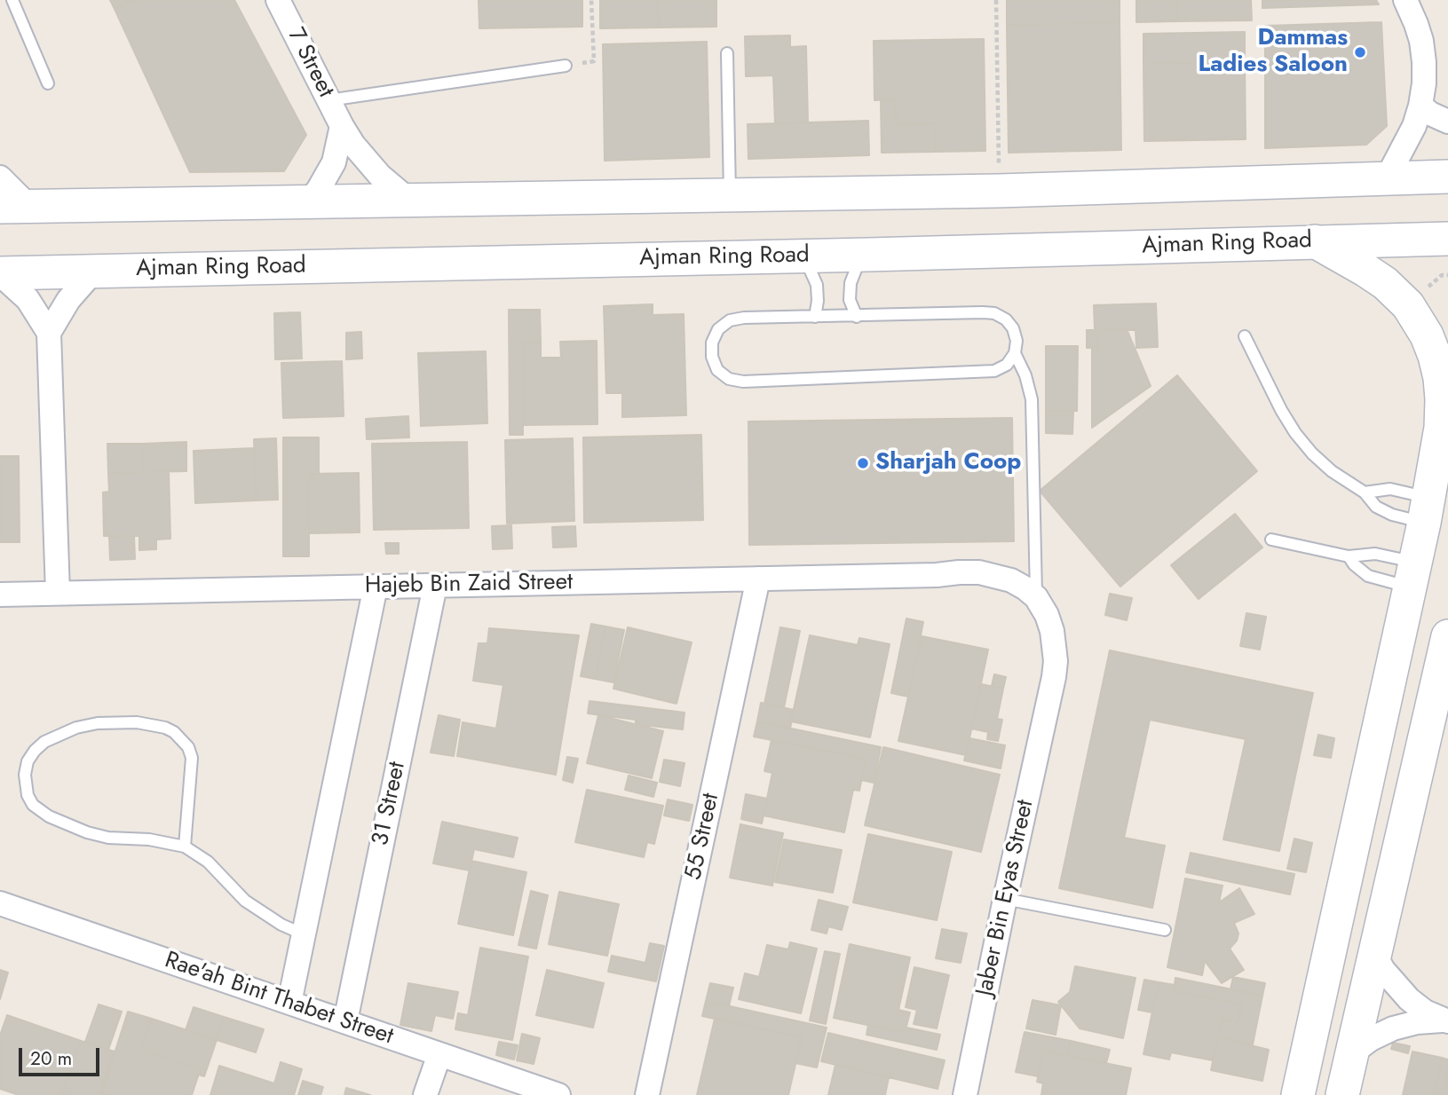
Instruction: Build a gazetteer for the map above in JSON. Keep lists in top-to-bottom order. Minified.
{"streets":{"main road":["Ajman Ring Road"],"street":["7 Street","Hajeb Bin Zaid Street","31 Street","55 Street","Jaber Bin Eyas Street","Rae'ah Bint Thabet Street"]},"crossings":[["Hajeb Bin Zaid Street","31 Street"],["Hajeb Bin Zaid Street","55 Street"],["Hajeb Bin Zaid Street","Jaber Bin Eyas Street"],["31 Street","Rae'ah Bint Thabet Street"]],"places":["Dammas Ladies Saloon","Sharjah Coop"],"scale_bar":"20 m"}
